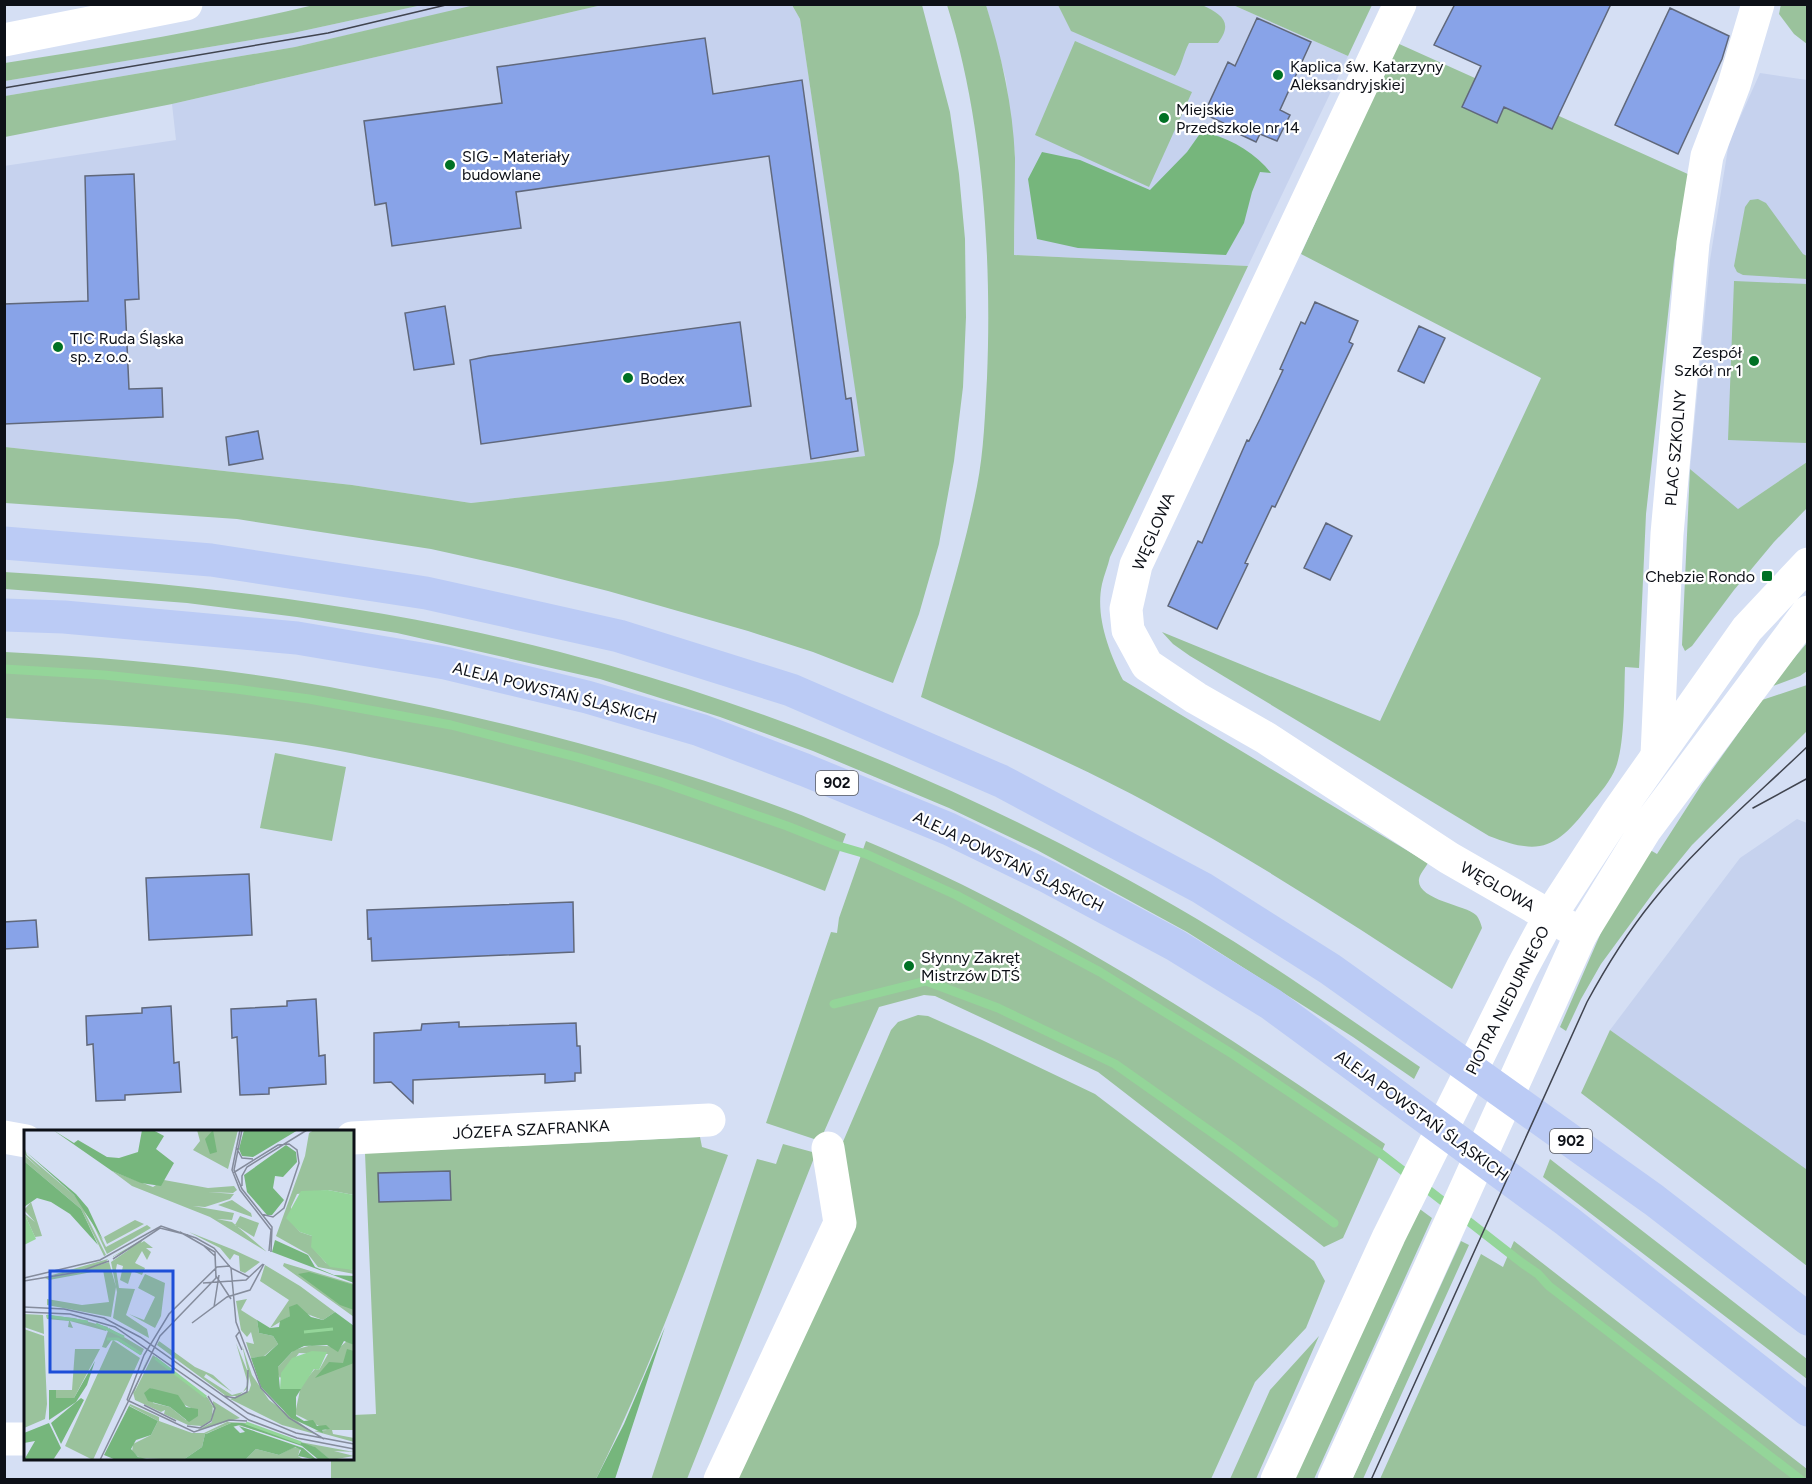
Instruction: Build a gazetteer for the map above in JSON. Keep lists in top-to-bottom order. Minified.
{"streets":{"main road":["ALEJA POWSTAŃ ŚLĄSKICH","902"],"street":["PLAC SZKOLNY","WĘGLOWA","PIOTRA NIEDURNEGO","JÓZEFA SZAFRANKA"]},"crossings":[["PLAC SZKOLNY","PIOTRA NIEDURNEGO"],["WĘGLOWA","PIOTRA NIEDURNEGO"]],"places":{"other":["Kaplica św. Katarzyny Aleksandryjskiej","Miejskie Przedszkole nr 14","SIG - Materiały budowlane","TIC Ruda Śląska sp. z o.o.","Zespół Szkół nr 1","Bodex","Słynny Zakręt Mistrzów DTŚ"],"transit":["Chebzie Rondo"]}}
